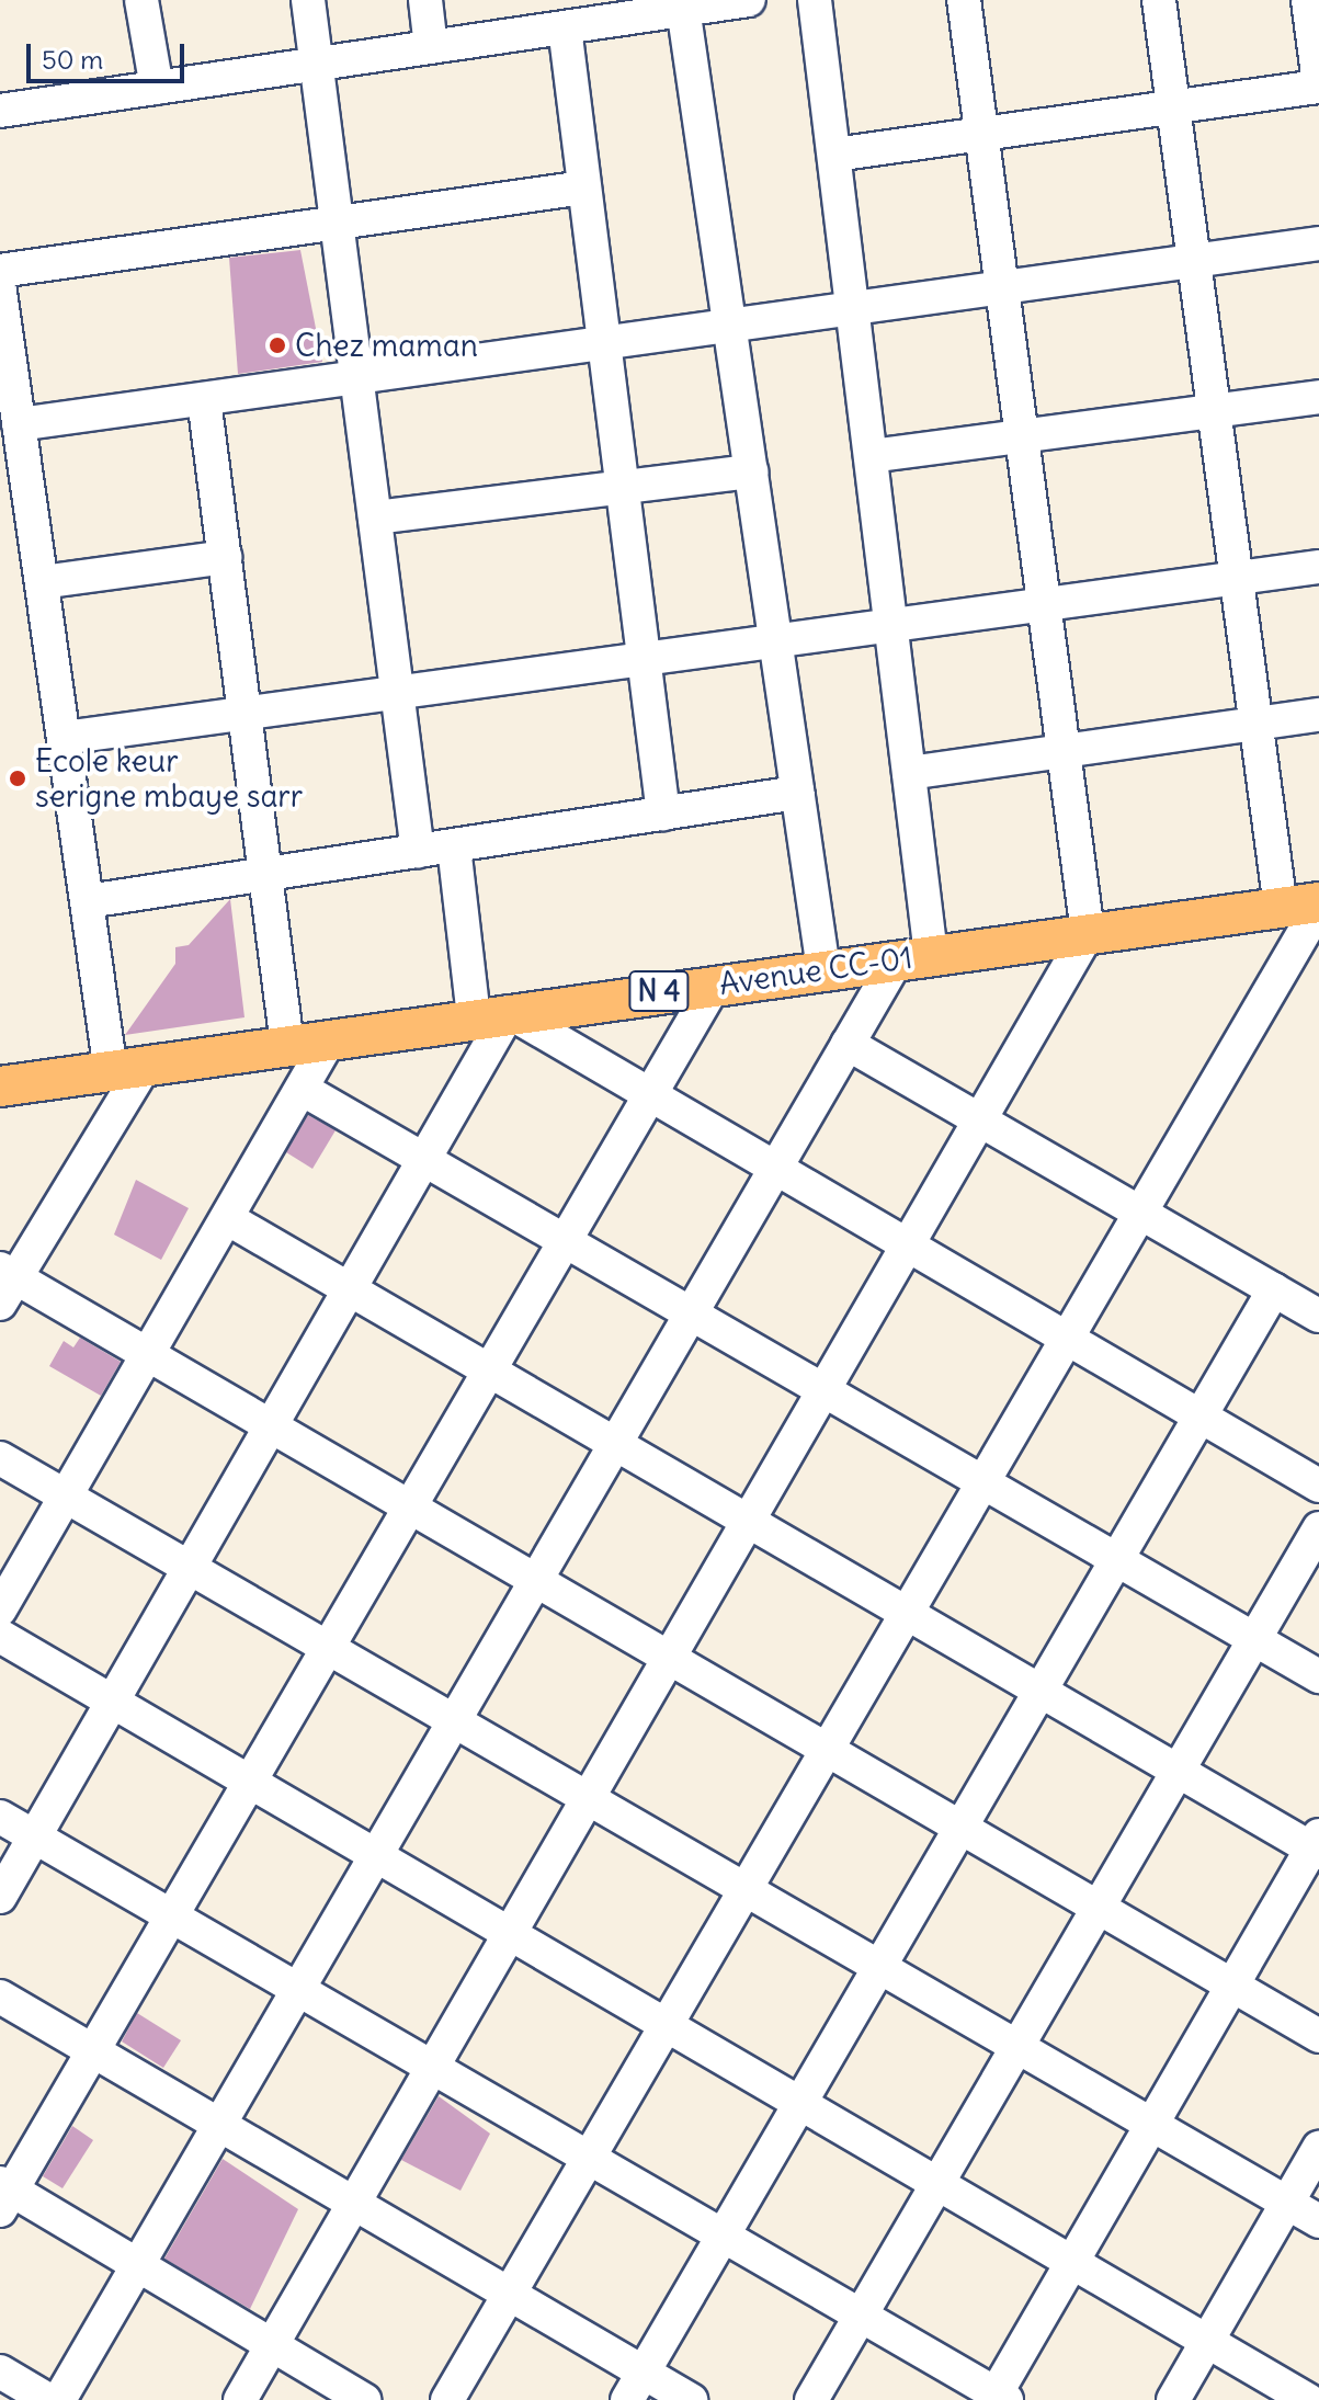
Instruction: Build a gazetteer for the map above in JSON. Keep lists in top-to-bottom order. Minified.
{"streets":{"main road":["Avenue CC-01","N 4"]},"places":["Chez maman","Ecole keur serigne mbaye sarr"],"scale_bar":"50 m"}
